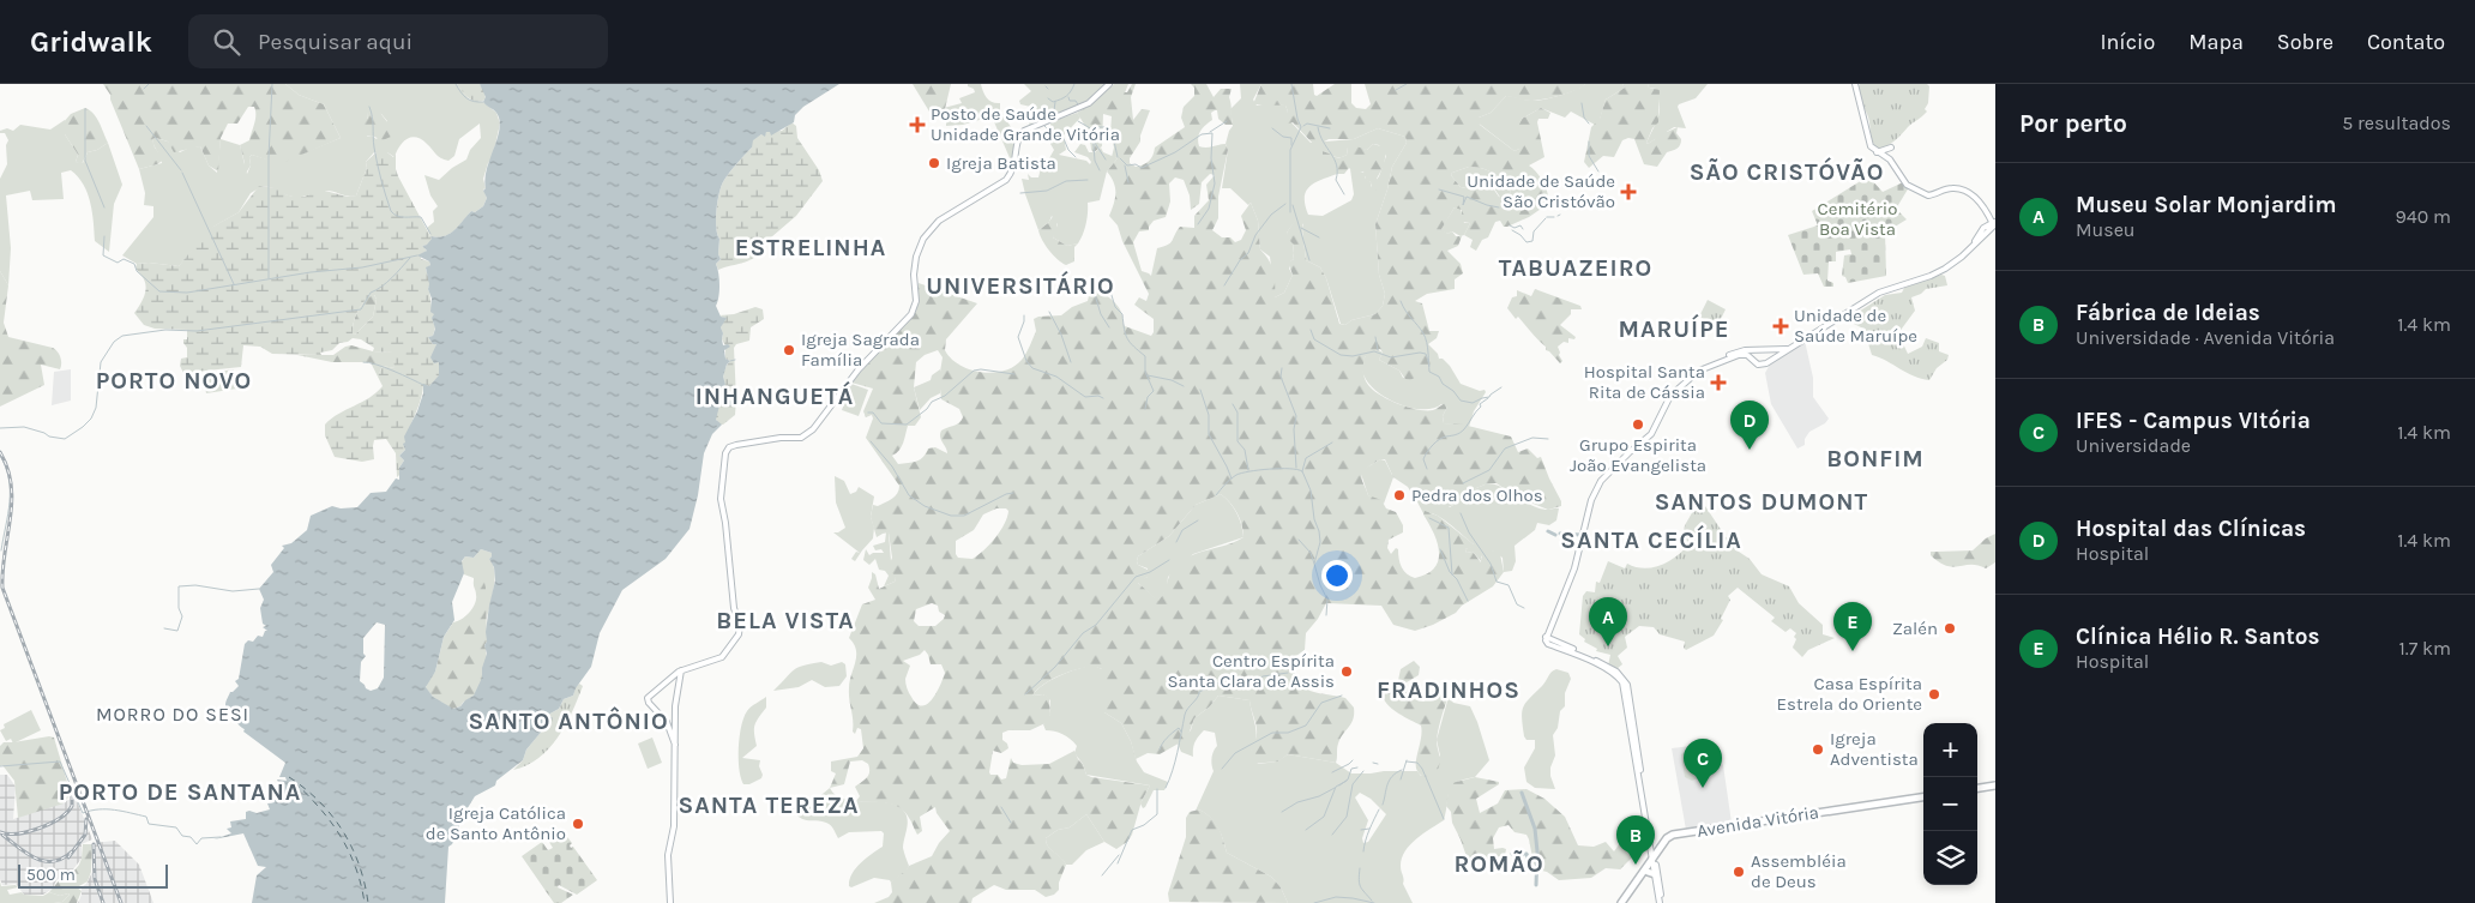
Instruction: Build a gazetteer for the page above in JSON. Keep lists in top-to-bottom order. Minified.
{"streets":{"main road":["Avenida Vitória"]},"districts":["SÃO CRISTÓVÃO","ESTRELINHA","TABUAZEIRO","UNIVERSITÁRIO","MARUÍPE","PORTO NOVO","INHANGUETÁ","BONFIM","SANTOS DUMONT","SANTA CECÍLIA","BELA VISTA","FRADINHOS","MORRO DO SESI","SANTO ANTÔNIO","PORTO DE SANTANA","SANTA TEREZA","ROMÃO"],"parks":["Cemitério Boa Vista"],"places":{"health":["Posto de Saúde Unidade Grande Vitória","Unidade de Saúde São Cristóvão","Unidade de Saúde Maruípe","Hospital Santa Rita de Cássia"],"other":["Igreja Batista","Igreja Sagrada Família","Grupo Espirita João Evangelista","Pedra dos Olhos","Zalén","Centro Espírita Santa Clara de Assis","Casa Espírita Estrela do Oriente","Igreja Adventista","Igreja Católica de Santo Antônio","Assembléia de Deus"]},"scale_bar":"500 m","page":{"header":"Gridwalk","search":"Pesquisar aqui","nav":["Início","Mapa","Sobre","Contato"],"heading":["Por perto","5 resultados"],"list":[{"mark":"A","name":"Museu Solar Monjardim","note":"Museu","value":"940 m"},{"mark":"B","name":"Fábrica de Ideias","note":"Universidade · Avenida Vitória","value":"1.4 km"},{"mark":"C","name":"IFES - Campus VItória","note":"Universidade","value":"1.4 km"},{"mark":"D","name":"Hospital das Clínicas","note":"Hospital","value":"1.4 km"},{"mark":"E","name":"Clínica Hélio R. Santos","note":"Hospital","value":"1.7 km"}],"pins":["D","A","E","C","B"],"map_buttons":["+","−"],"scale":"500 m"}}
